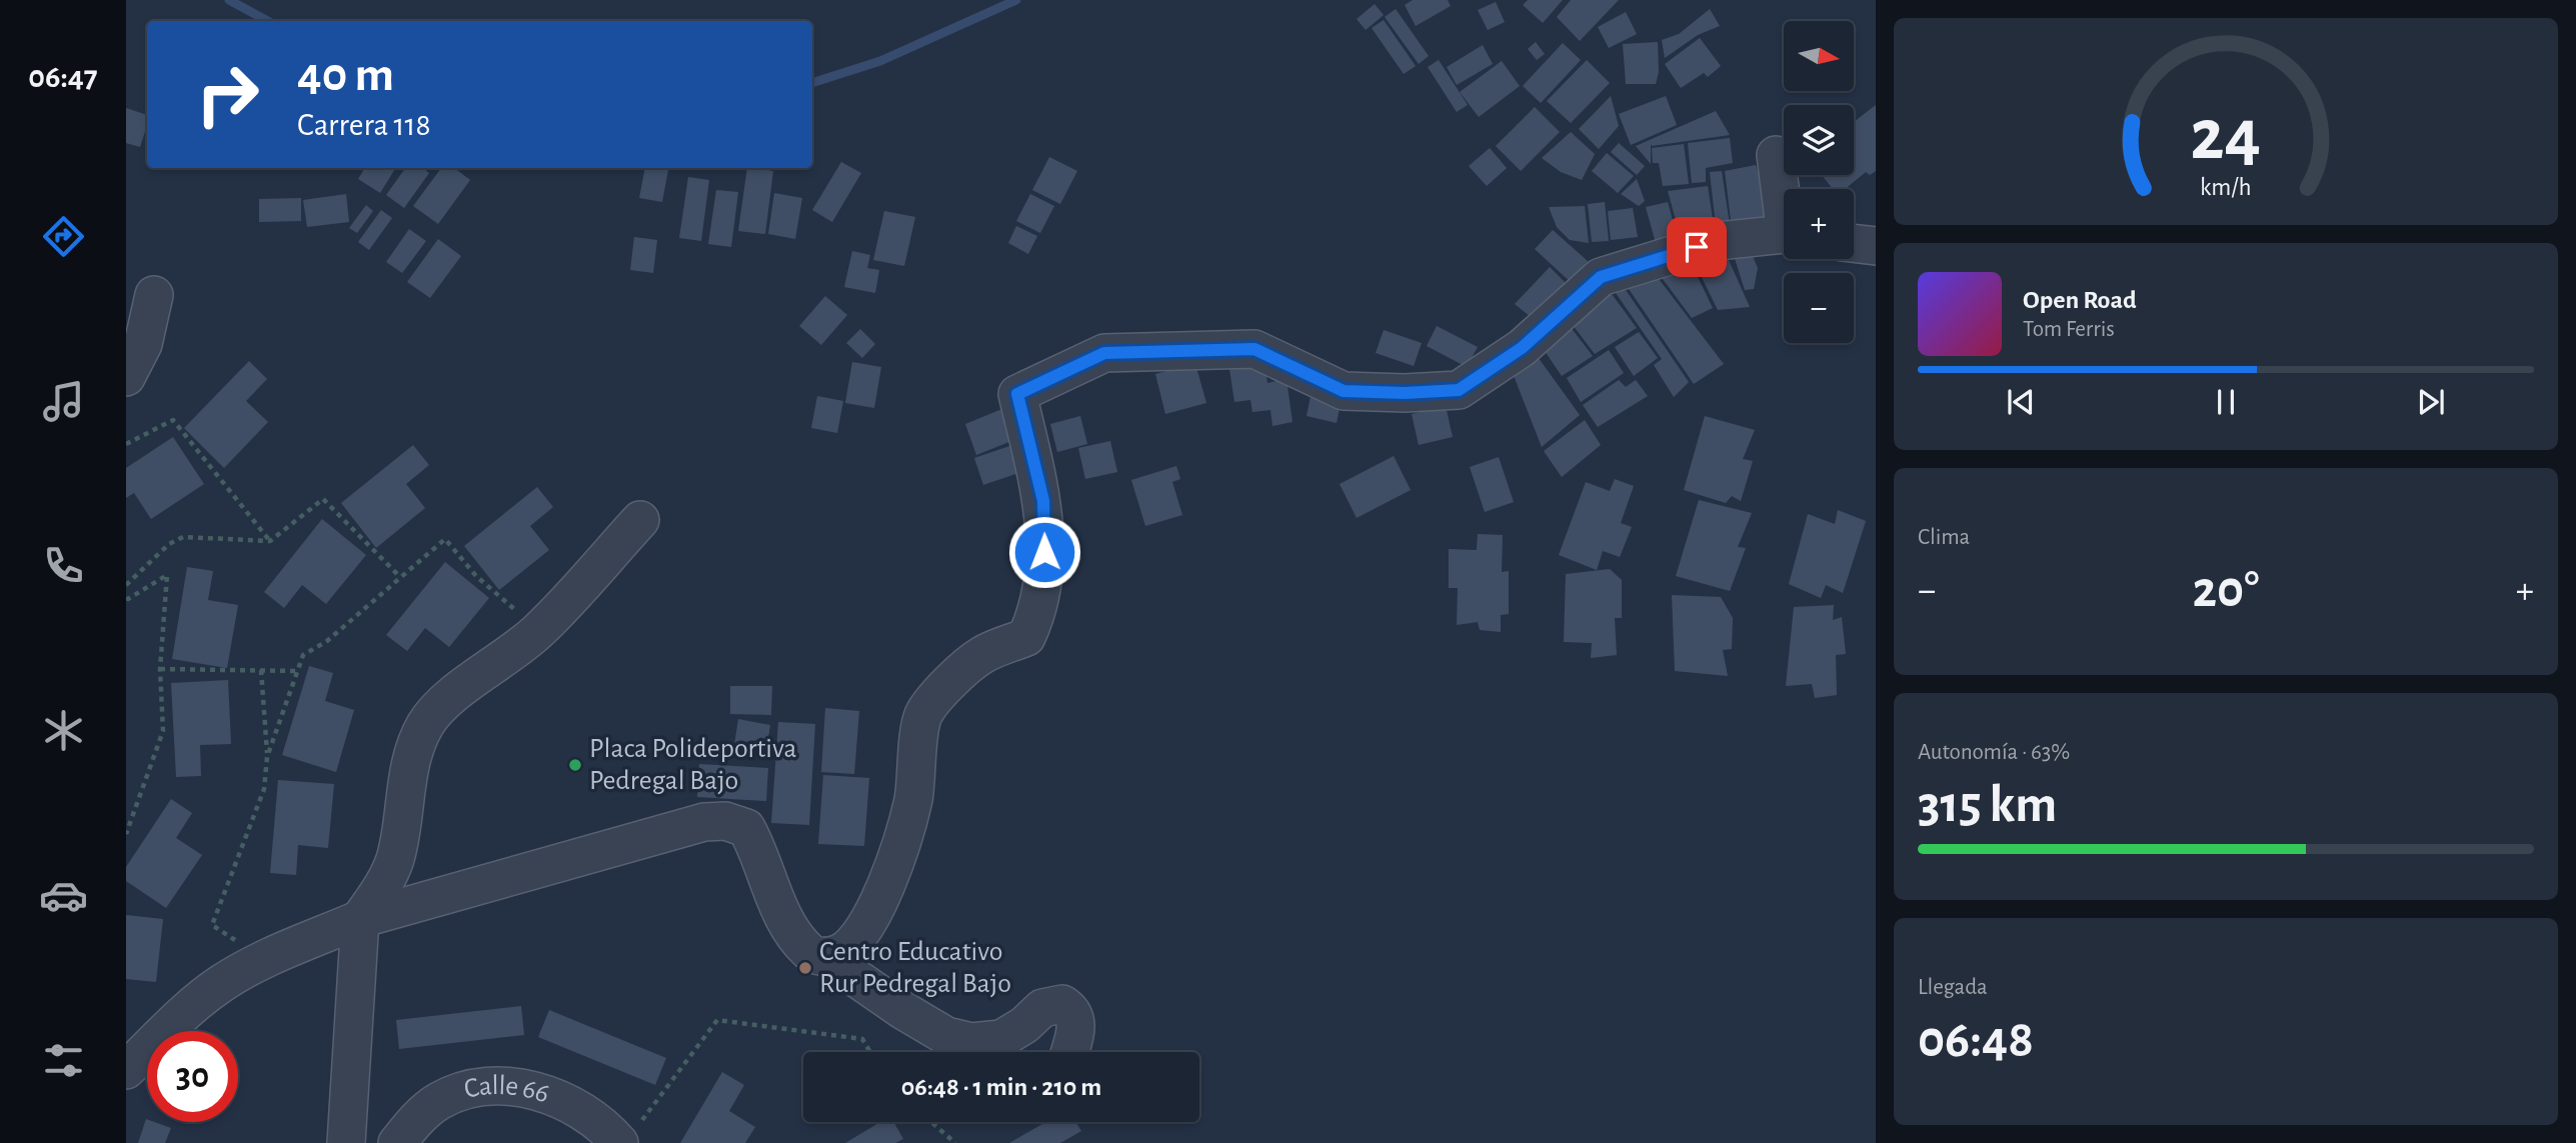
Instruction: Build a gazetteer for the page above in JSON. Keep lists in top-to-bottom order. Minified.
{"streets":{"street":["Calle 66"]},"places":["Placa Polideportiva Pedregal Bajo","Centro Educativo Rur Pedregal Bajo"],"north":"right","page":{"tabs":"06:47","map_buttons":["+","−"],"turn":["40 m","Carrera 118"],"song":["Open Road","Tom Ferris"],"tile":["Clima",["Autonomía · 63%","315 km"],["Llegada","06:48"]],"heat":["−","20°","+"],"limit":"30","trip":"06:48 · 1 min · 210 m","gauge":["24","km/h"]}}
